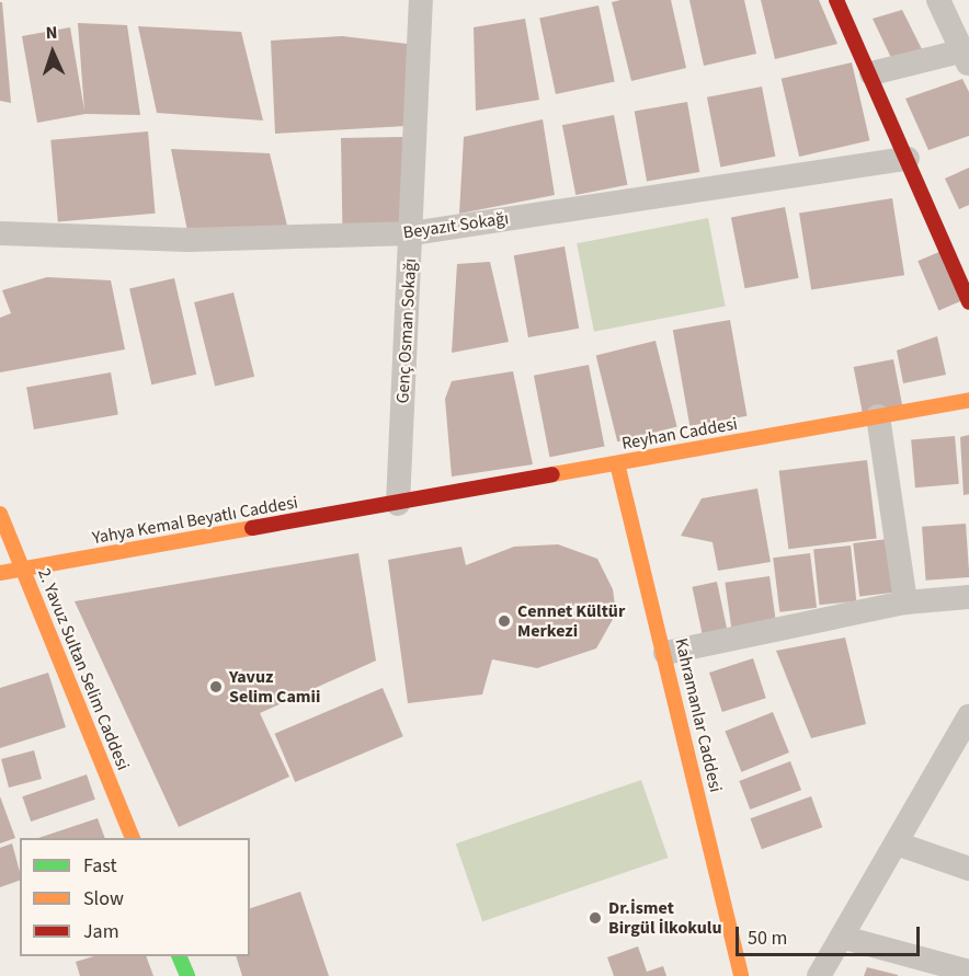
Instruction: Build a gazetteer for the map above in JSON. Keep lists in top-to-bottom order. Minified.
{"streets":{"street":["Beyazıt Sokağı","Genç Osman Sokağı","Reyhan Caddesi","Yahya Kemal Beyatlı Caddesi","2. Yavuz Sultan Selim Caddesi","Kahramanlar Caddesi"]},"crossings":[["Beyazıt Sokağı","Genç Osman Sokağı"],["Genç Osman Sokağı","Reyhan Caddesi"],["Genç Osman Sokağı","Yahya Kemal Beyatlı Caddesi"],["Reyhan Caddesi","Yahya Kemal Beyatlı Caddesi"],["Reyhan Caddesi","Kahramanlar Caddesi"],["Yahya Kemal Beyatlı Caddesi","2. Yavuz Sultan Selim Caddesi"]],"places":["Cennet Kültür Merkezi","Yavuz Selim Camii","Dr.İsmet Birgül İlkokulu"],"legend":["Fast","Slow","Jam"],"scale_bar":"50 m","north":"top"}
